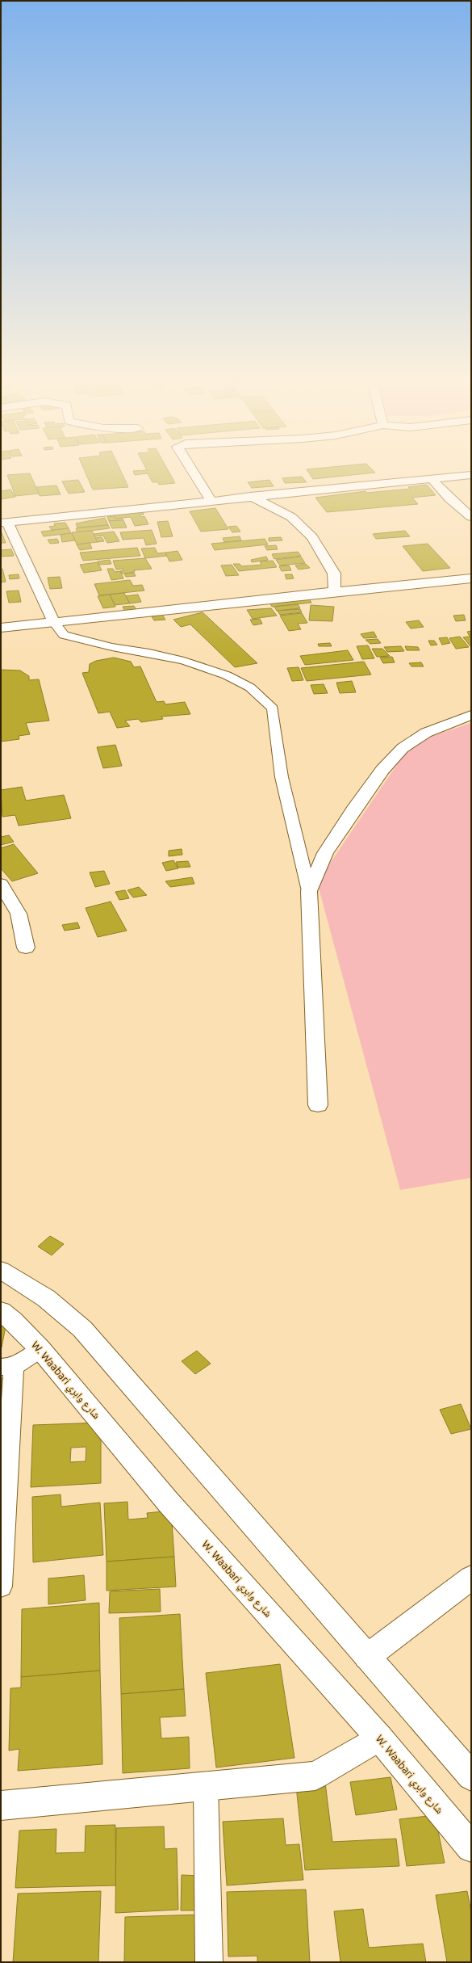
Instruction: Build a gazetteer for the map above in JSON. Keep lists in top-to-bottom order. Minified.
{"streets":{"street":["W. Waabari شارع وابري"]}}
